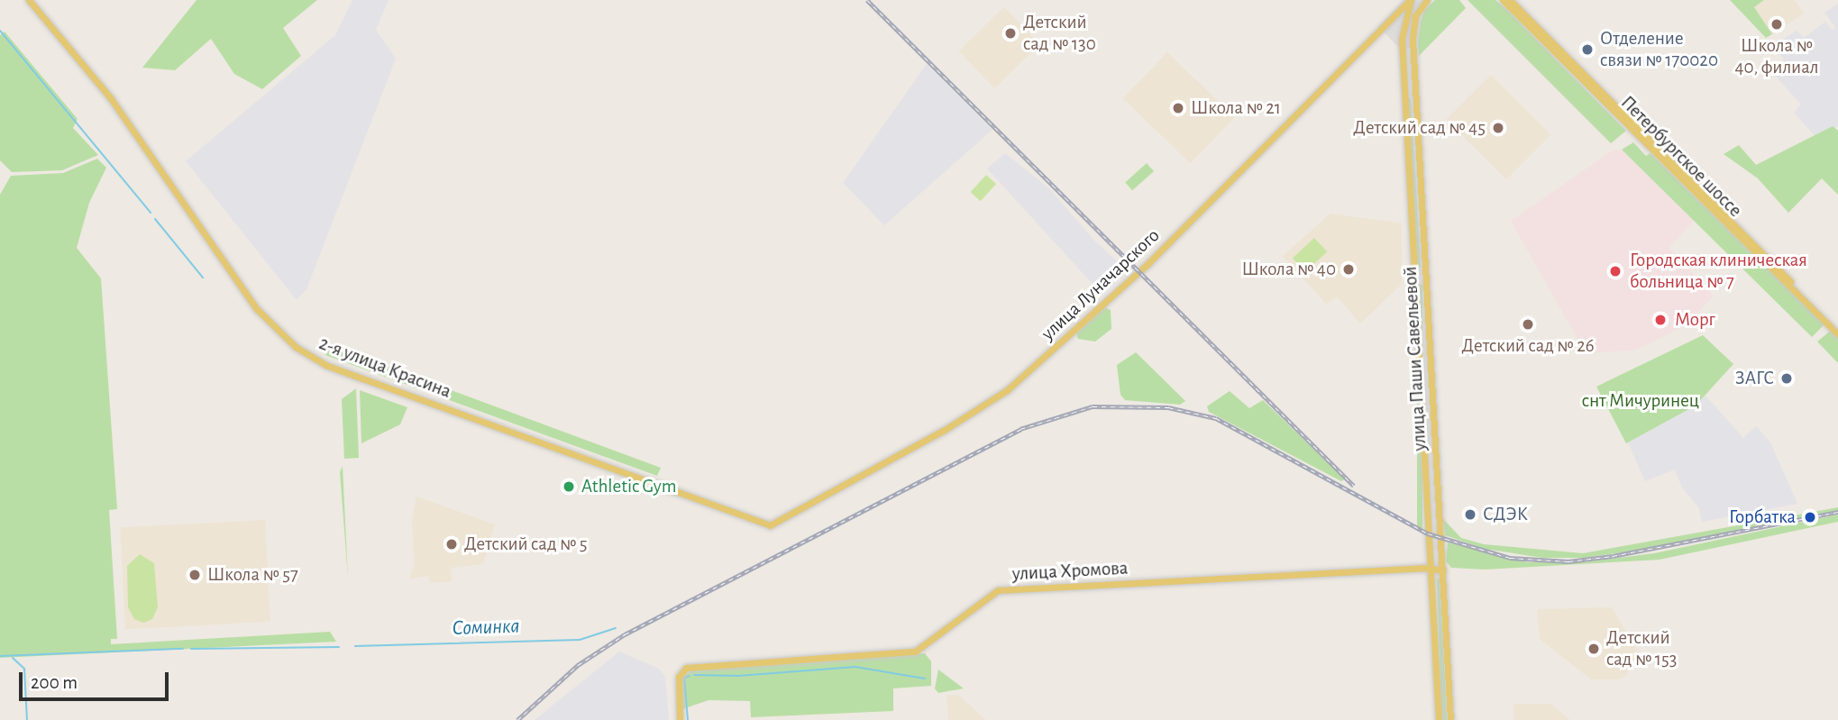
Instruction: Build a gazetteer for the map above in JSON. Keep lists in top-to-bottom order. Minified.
{"streets":{"main road":["Петербургское шоссе","улица Луначарского","улица Паши Савельевой","2-я улица Красина","улица Хромова"]},"crossings":[["улица Луначарского","улица Паши Савельевой"],["улица Луначарского","2-я улица Красина"],["улица Паши Савельевой","улица Хромова"]],"water":["Соминка"],"parks":["снт Мичуринец"],"places":["Школа № 40, филиал","Детский сад № 130","Отделение связи № 170020","Школа № 21","Детский сад № 45","Школа № 40","Городская клиническая больница № 7","Морг","Детский сад № 26","ЗАГС","Athletic Gym","СДЭК","Горбатка","Детский сад № 5","Школа № 57","Детский сад № 153"],"scale_bar":"200 m"}
